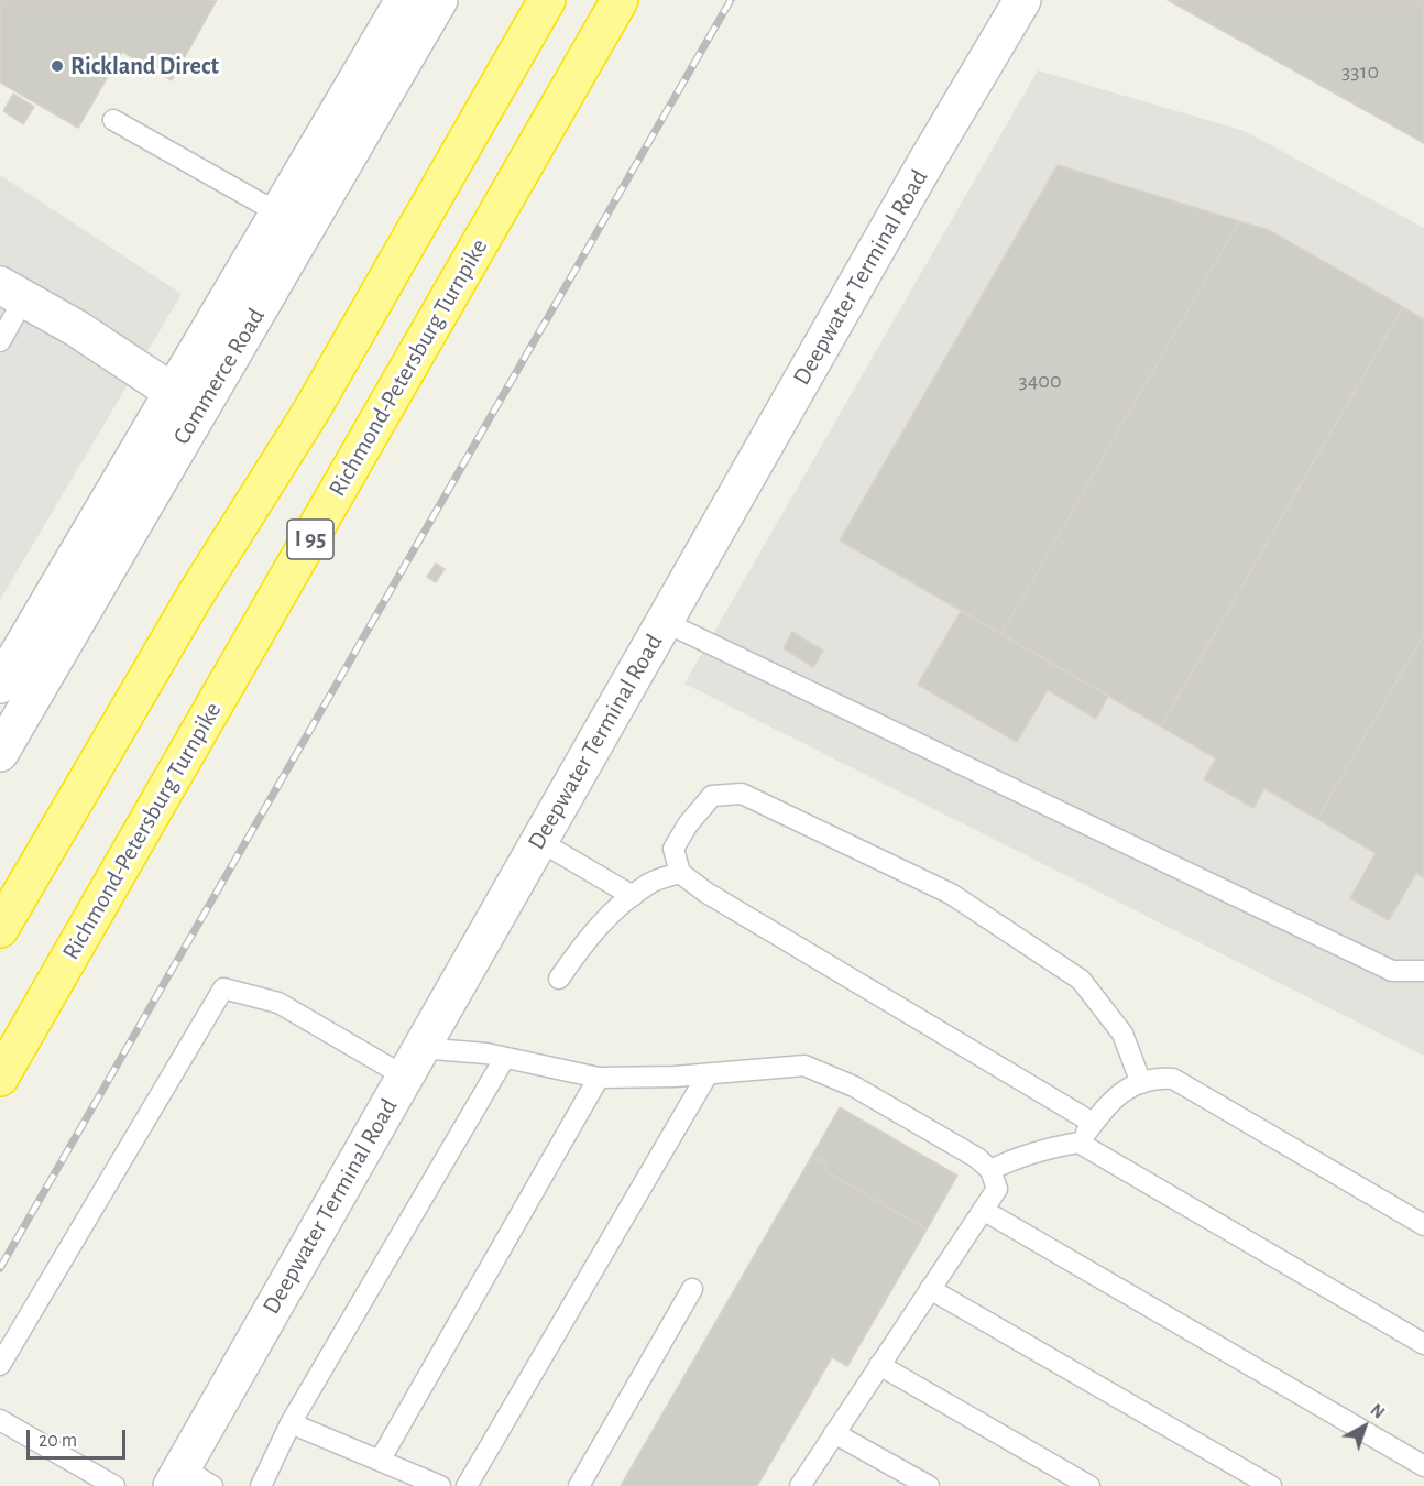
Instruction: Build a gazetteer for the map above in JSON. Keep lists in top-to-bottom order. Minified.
{"streets":{"highway":["Richmond-Petersburg Turnpike","I 95"],"street":["Deepwater Terminal Road","Commerce Road"]},"places":["Rickland Direct"],"house_numbers":["3310","3400"],"scale_bar":"20 m","north":"top right"}
